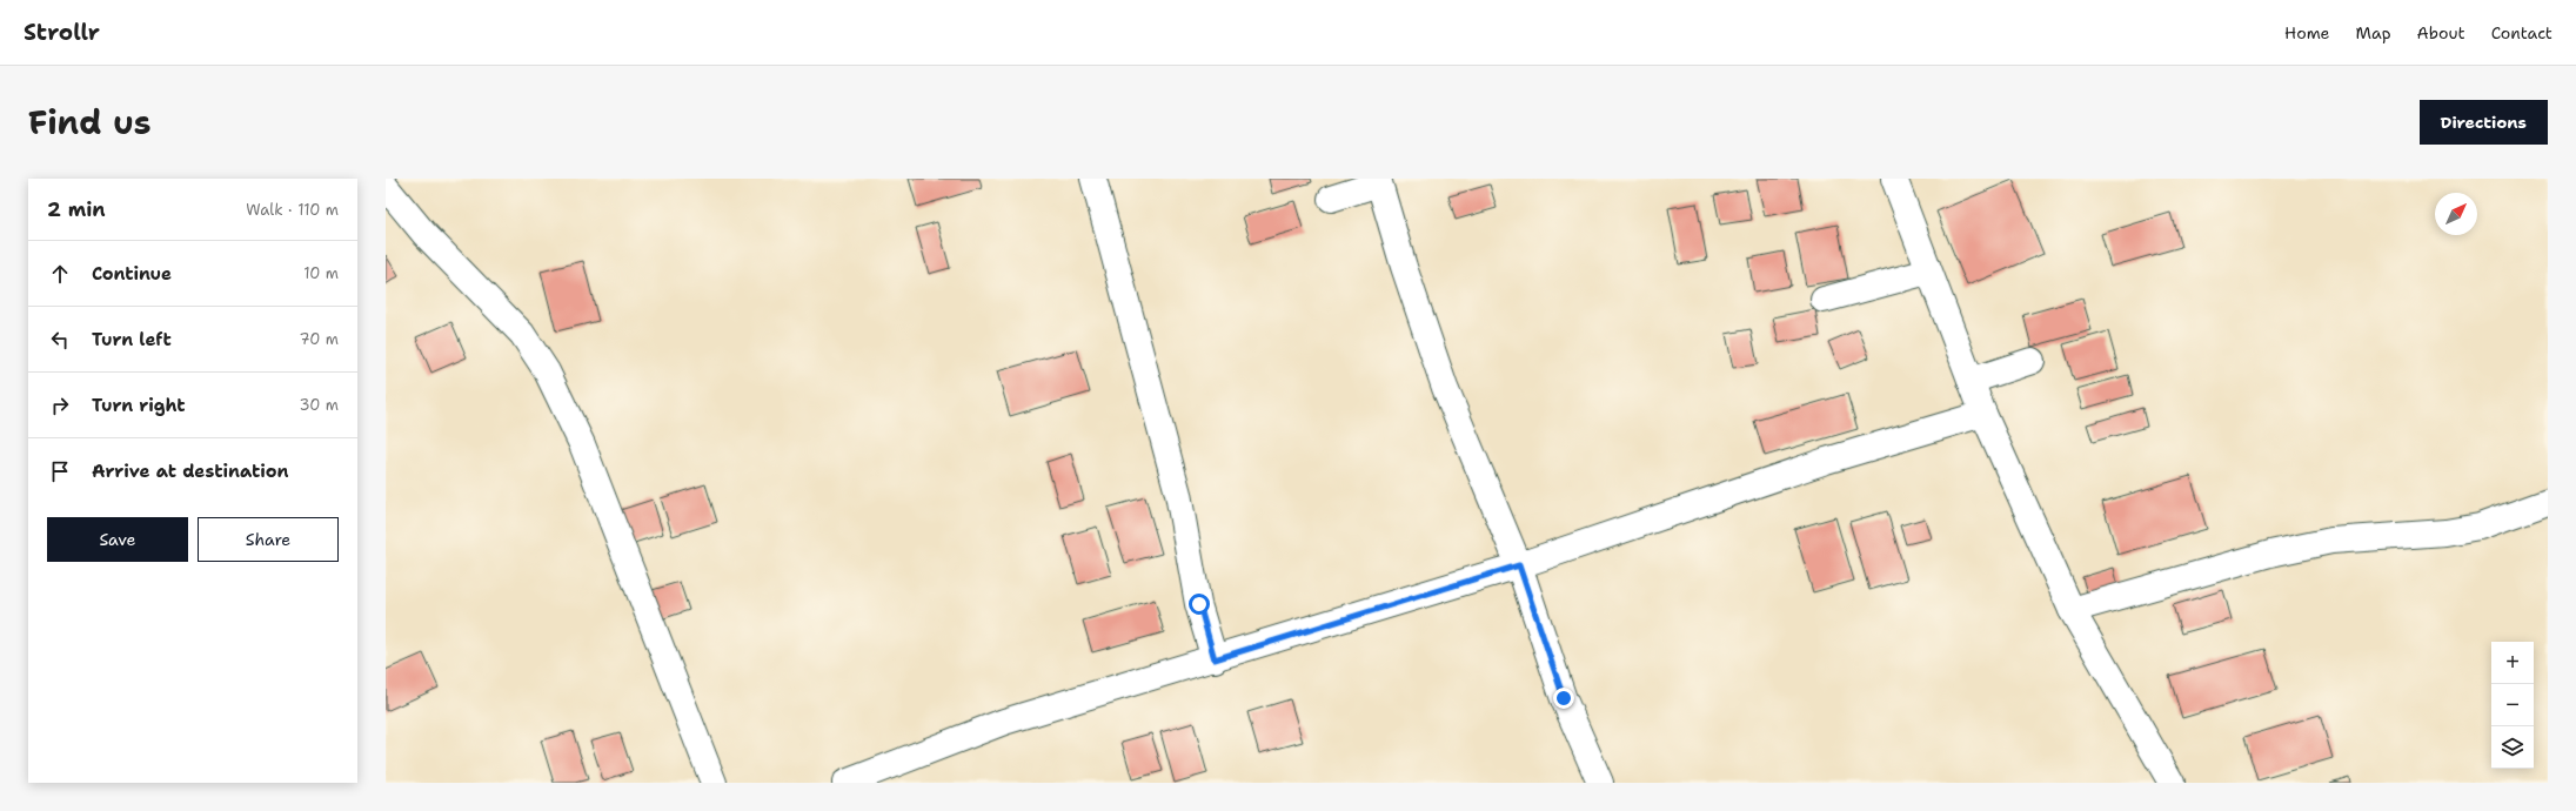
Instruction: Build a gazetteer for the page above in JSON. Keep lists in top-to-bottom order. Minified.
{"north":"top right","page":{"header":"Strollr","nav":["Home","Map","About","Contact"],"title":"Find us","buttons":["Directions",["Save","Share"]],"heading":["2 min","Walk · 110 m"],"list":[["Continue","10 m"],["Turn left","70 m"],["Turn right","30 m"],"Arrive at destination"],"map_buttons":["+","−"]}}
